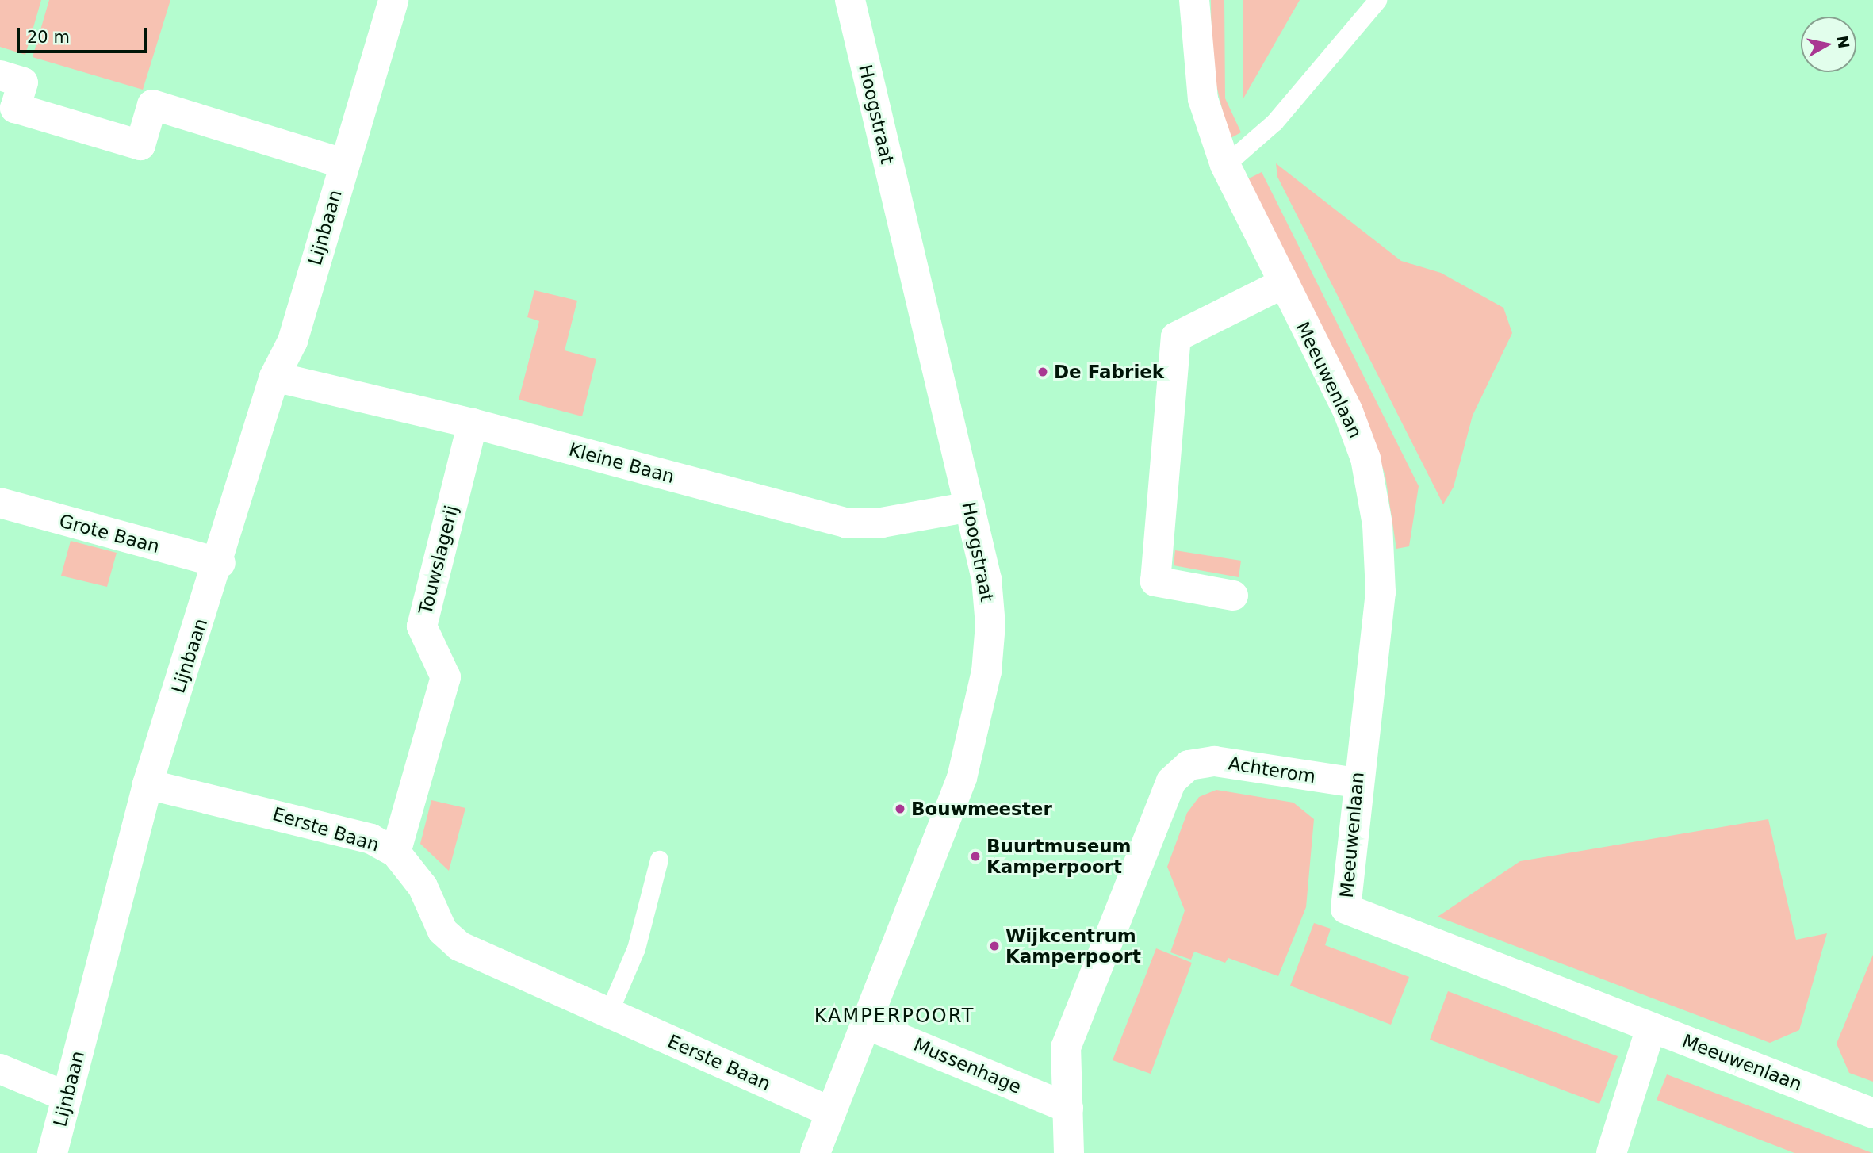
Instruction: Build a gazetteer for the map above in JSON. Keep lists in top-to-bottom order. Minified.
{"streets":{"street":["Hoogstraat","Lijnbaan","Meeuwenlaan","Kleine Baan","Grote Baan","Touwslagerij","Achterom","Eerste Baan","Mussenhage"]},"crossings":[["Hoogstraat","Kleine Baan"],["Hoogstraat","Eerste Baan"],["Hoogstraat","Mussenhage"],["Lijnbaan","Kleine Baan"],["Lijnbaan","Grote Baan"],["Lijnbaan","Eerste Baan"],["Meeuwenlaan","Achterom"],["Kleine Baan","Touwslagerij"],["Touwslagerij","Eerste Baan"],["Achterom","Mussenhage"]],"districts":["KAMPERPOORT"],"places":["De Fabriek","Bouwmeester","Buurtmuseum Kamperpoort","Wijkcentrum Kamperpoort"],"scale_bar":"20 m","north":"right"}
